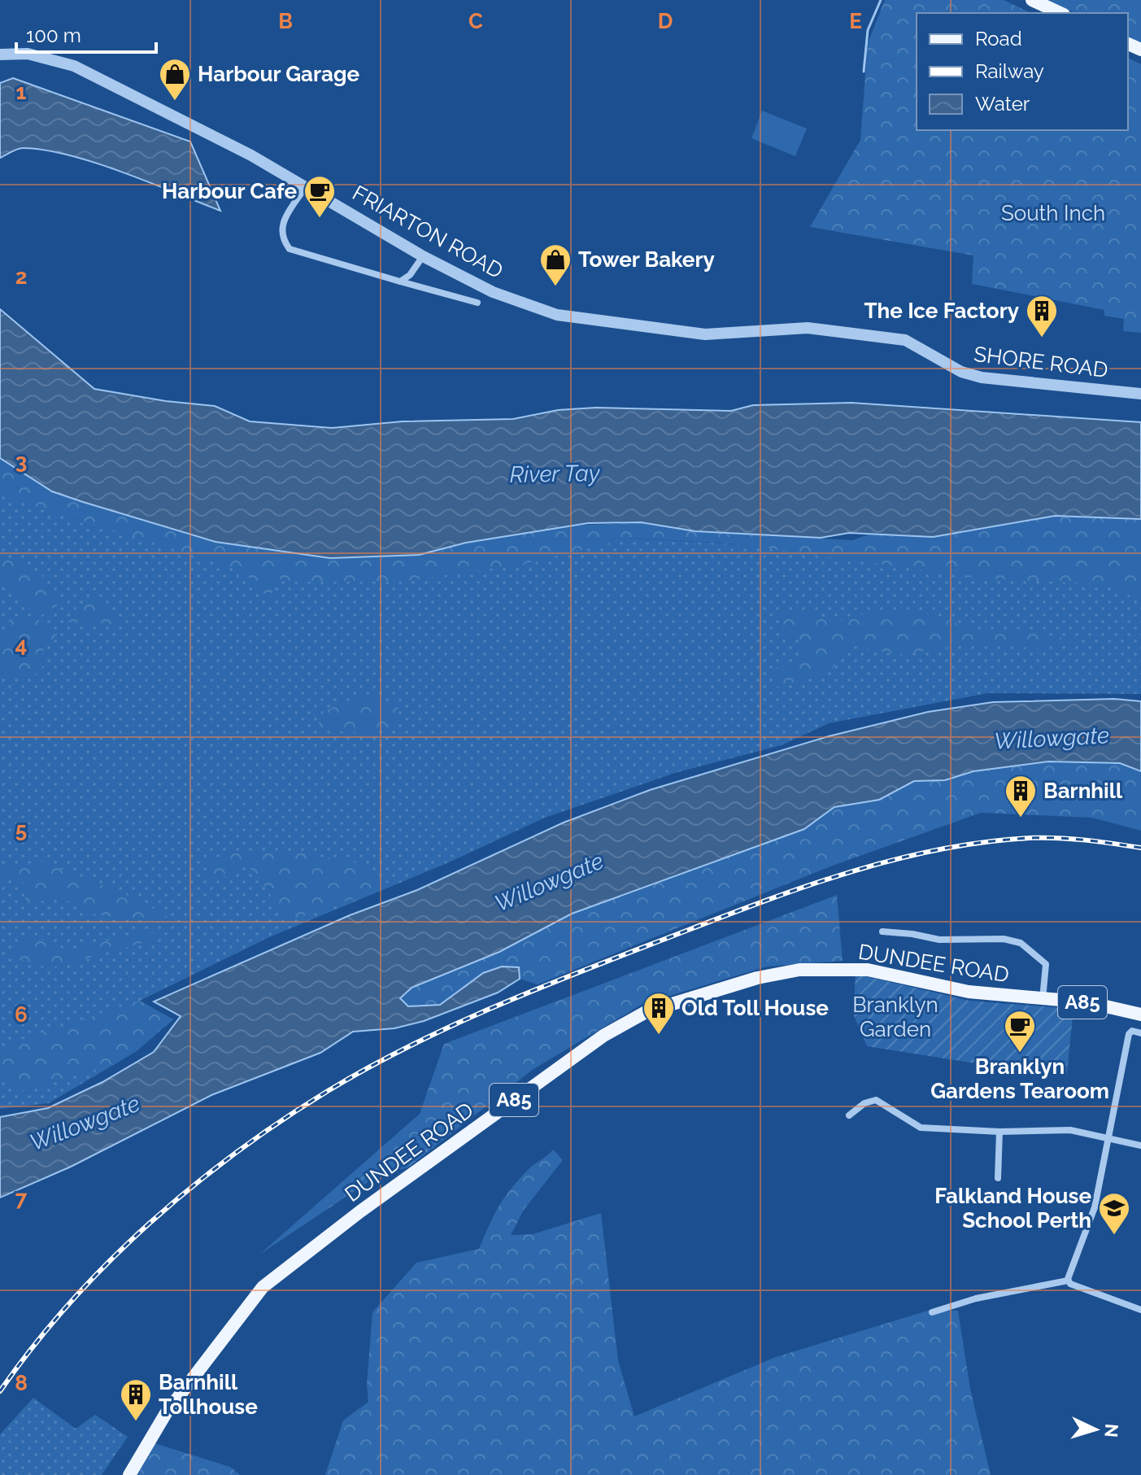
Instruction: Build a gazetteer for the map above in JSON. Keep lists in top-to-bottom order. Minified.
{"streets":{"main road":["DUNDEE ROAD","A85"],"street":["FRIARTON ROAD","SHORE ROAD"]},"crossings":[["FRIARTON ROAD","SHORE ROAD"]],"water":["River Tay","Willowgate"],"parks":["South Inch","Branklyn Garden"],"places":{"shop":["Harbour Garage","Tower Bakery"],"cafe":["Harbour Cafe","Branklyn Gardens Tearoom"],"building":["The Ice Factory","Barnhill","Old Toll House","Barnhill Tollhouse"],"school or university":["Falkland House School Perth"]},"legend":["Road","Railway","Water"],"scale_bar":"100 m","north":"right","grid":{"columns":["B","C","D","E"],"rows":["1","2","3","4","5","6","7","8"]}}
